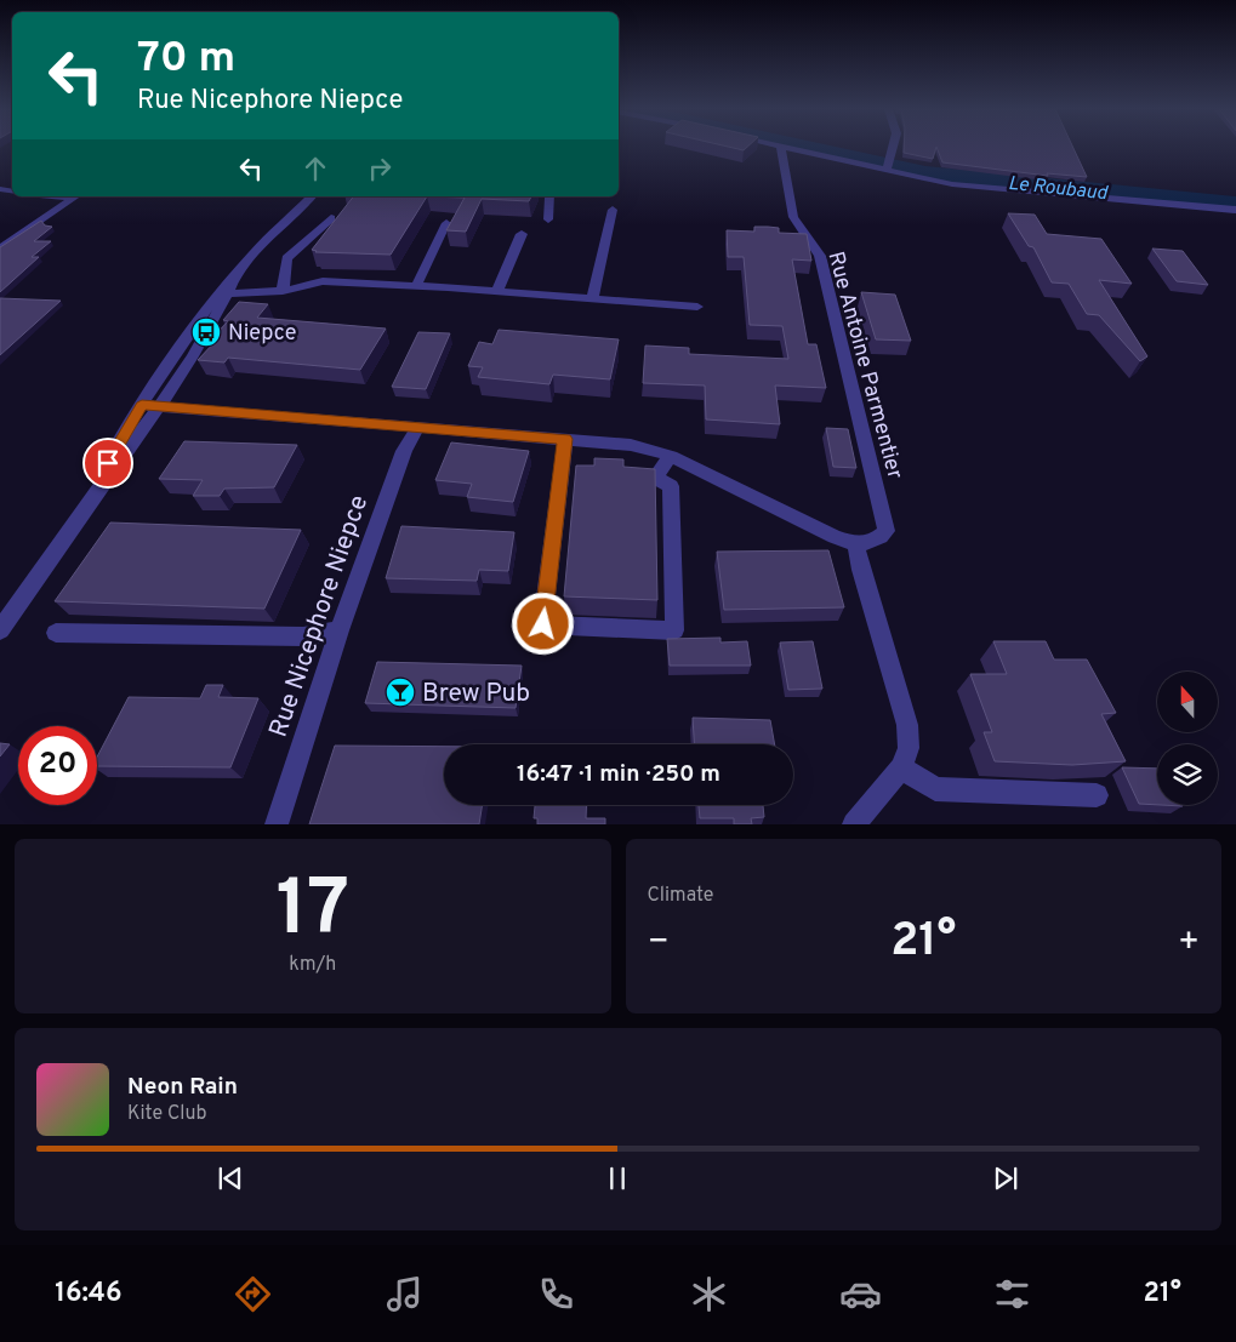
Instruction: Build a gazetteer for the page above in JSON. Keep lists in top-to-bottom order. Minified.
{"streets":{"street":["Rue Antoine Parmentier","Rue Nicephore Niepce"]},"water":["Le Roubaud"],"places":{"bus stop":["Niepce"],"bar":["Brew Pub"]},"north":"top","page":{"turn":["70 m","Rue Nicephore Niepce"],"limit":"20","trip":"16:47 · 1 min · 250 m","tile":[["17","km/h"],"Climate"],"heat":["−","21°","+"],"song":["Neon Rain","Kite Club"],"tabs":["16:46","21°"]}}
